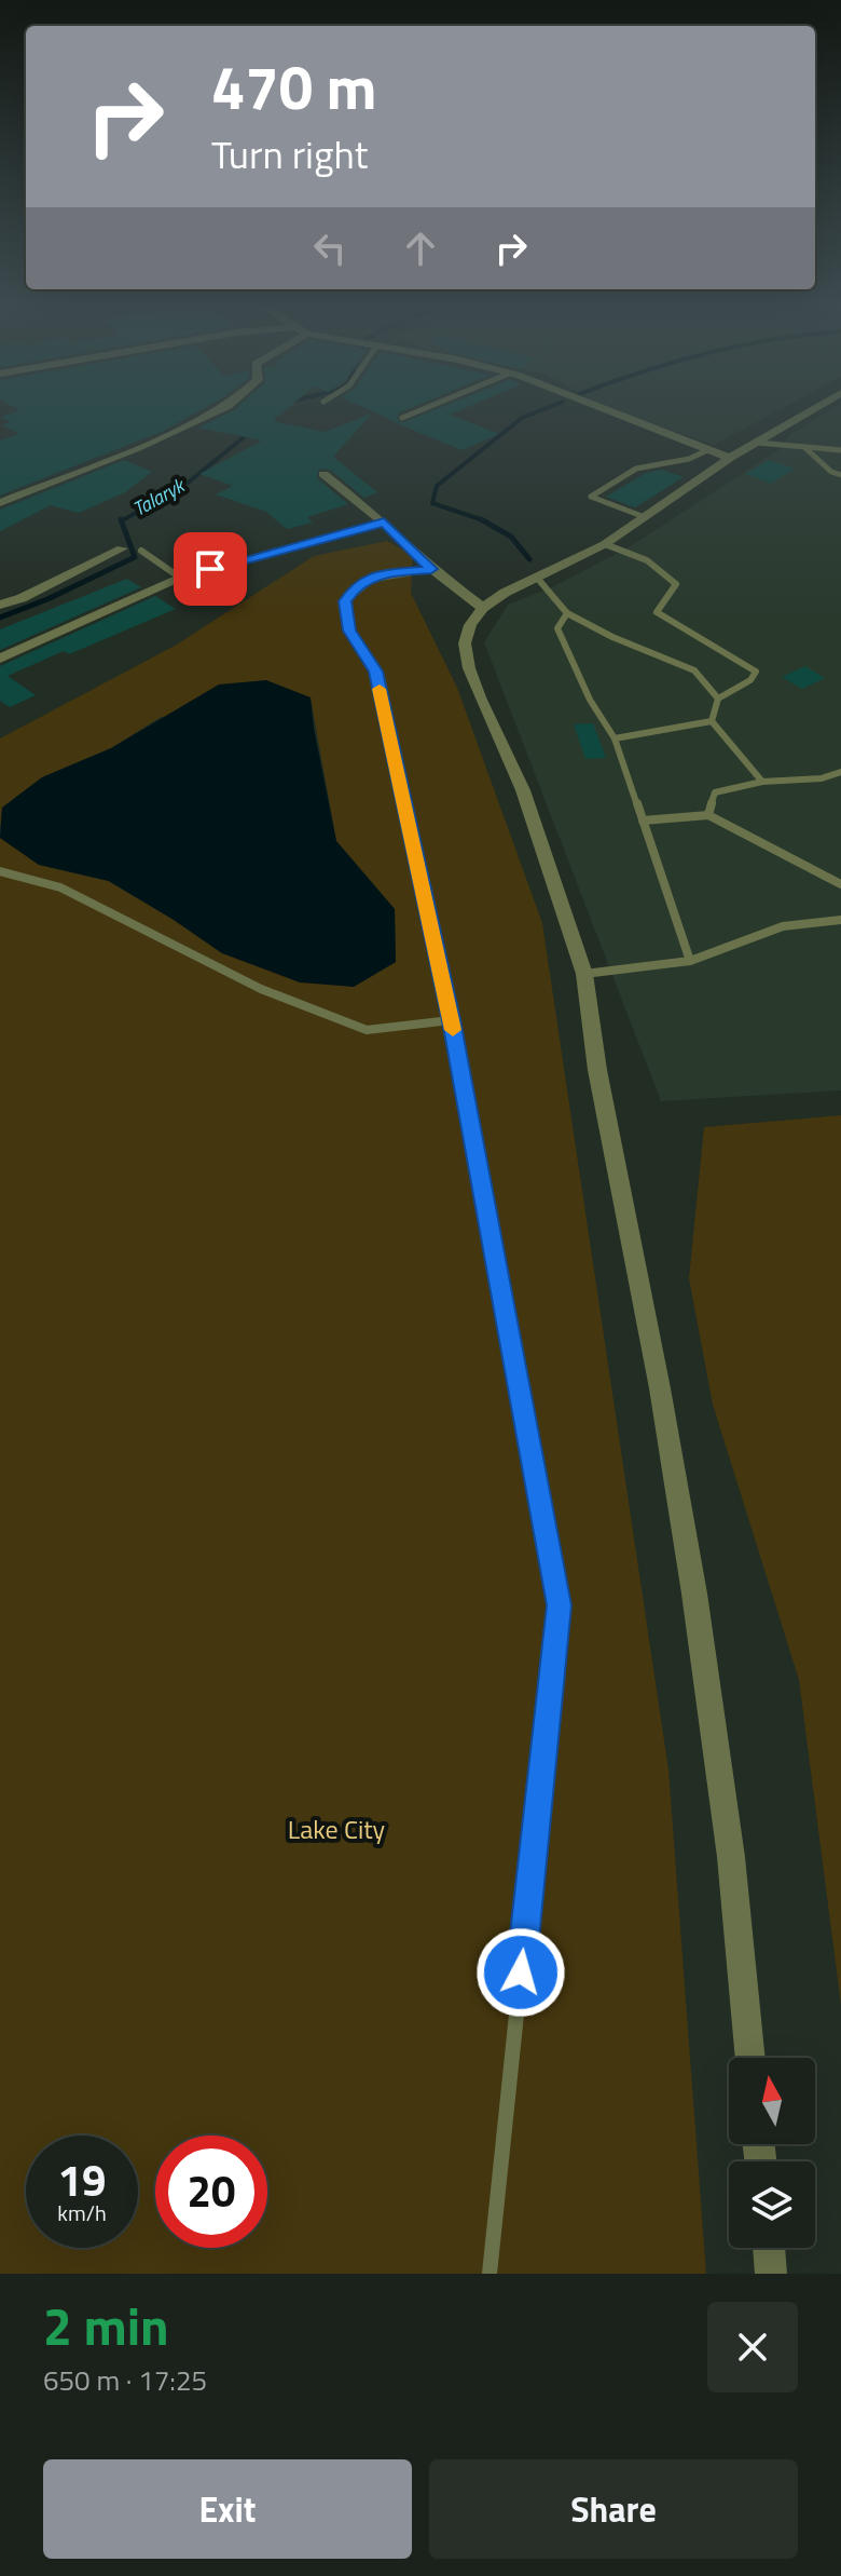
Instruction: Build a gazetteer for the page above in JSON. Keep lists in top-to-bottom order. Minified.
{"water":["Talaryk"],"parks":["Lake City"],"north":"top","page":{"turn":["470 m","Turn right"],"speed":"19 km/h","limit":"20","heading":["2 min","650 m · 17:25"],"buttons":["Exit","Share"]}}
